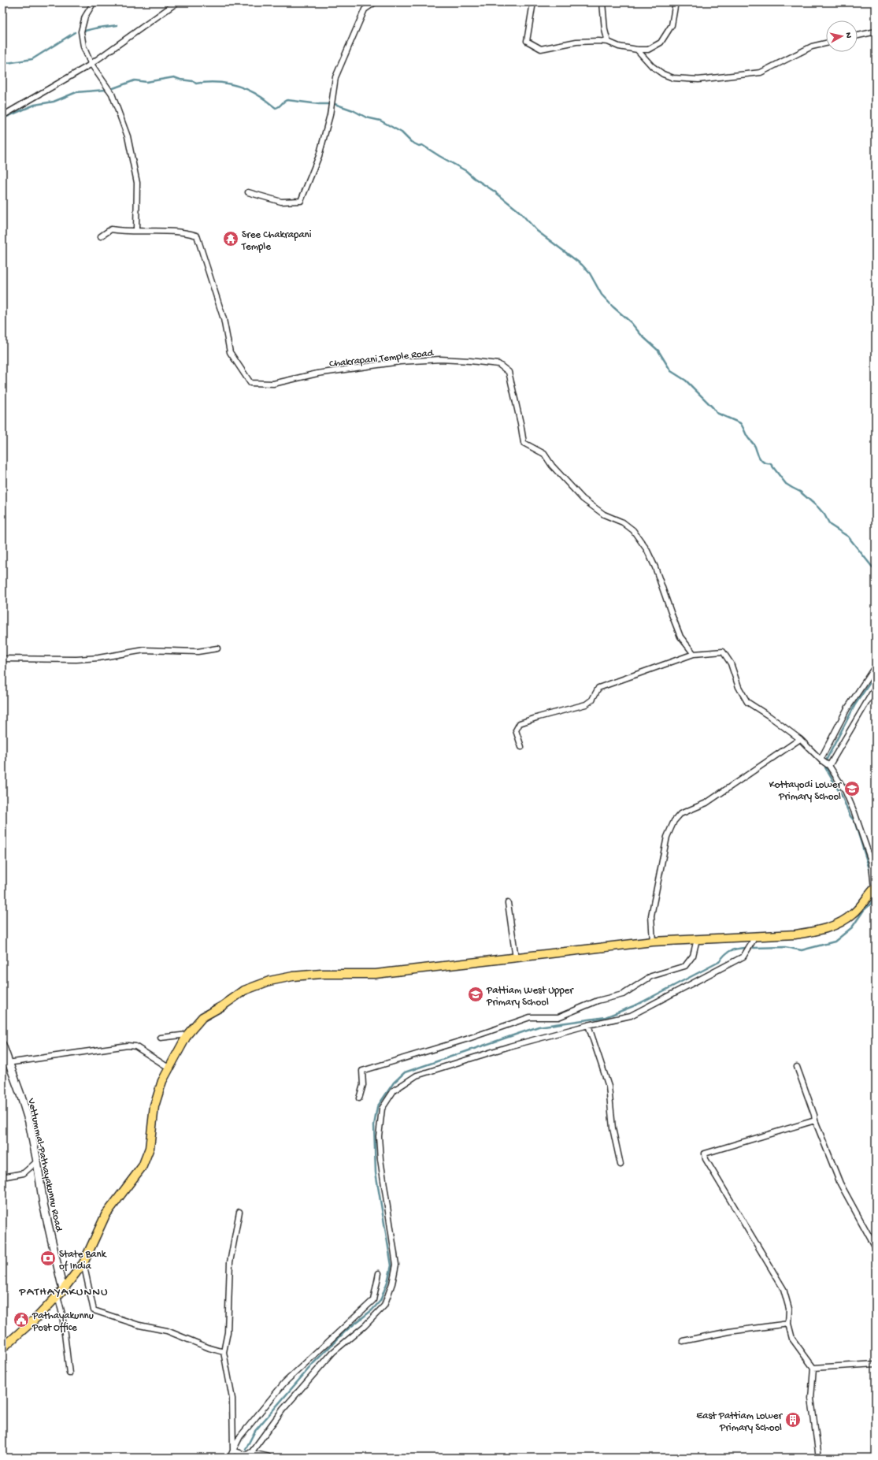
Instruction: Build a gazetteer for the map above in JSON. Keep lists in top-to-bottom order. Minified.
{"streets":{"main road":["Vettummal-Pathayakunnu Road"],"street":["Chakrapani Temple Road"]},"districts":["PATHAYAKUNNU"],"places":{"temple":["Sree Chakrapani Temple"],"school or university":["Kottayodi Lower Primary School","Pattiam West Upper Primary School"],"bank":["State Bank of India"],"public building":["Pathayakunnu Post Office"],"building":["East Pattiam Lower Primary School"]},"north":"right"}
